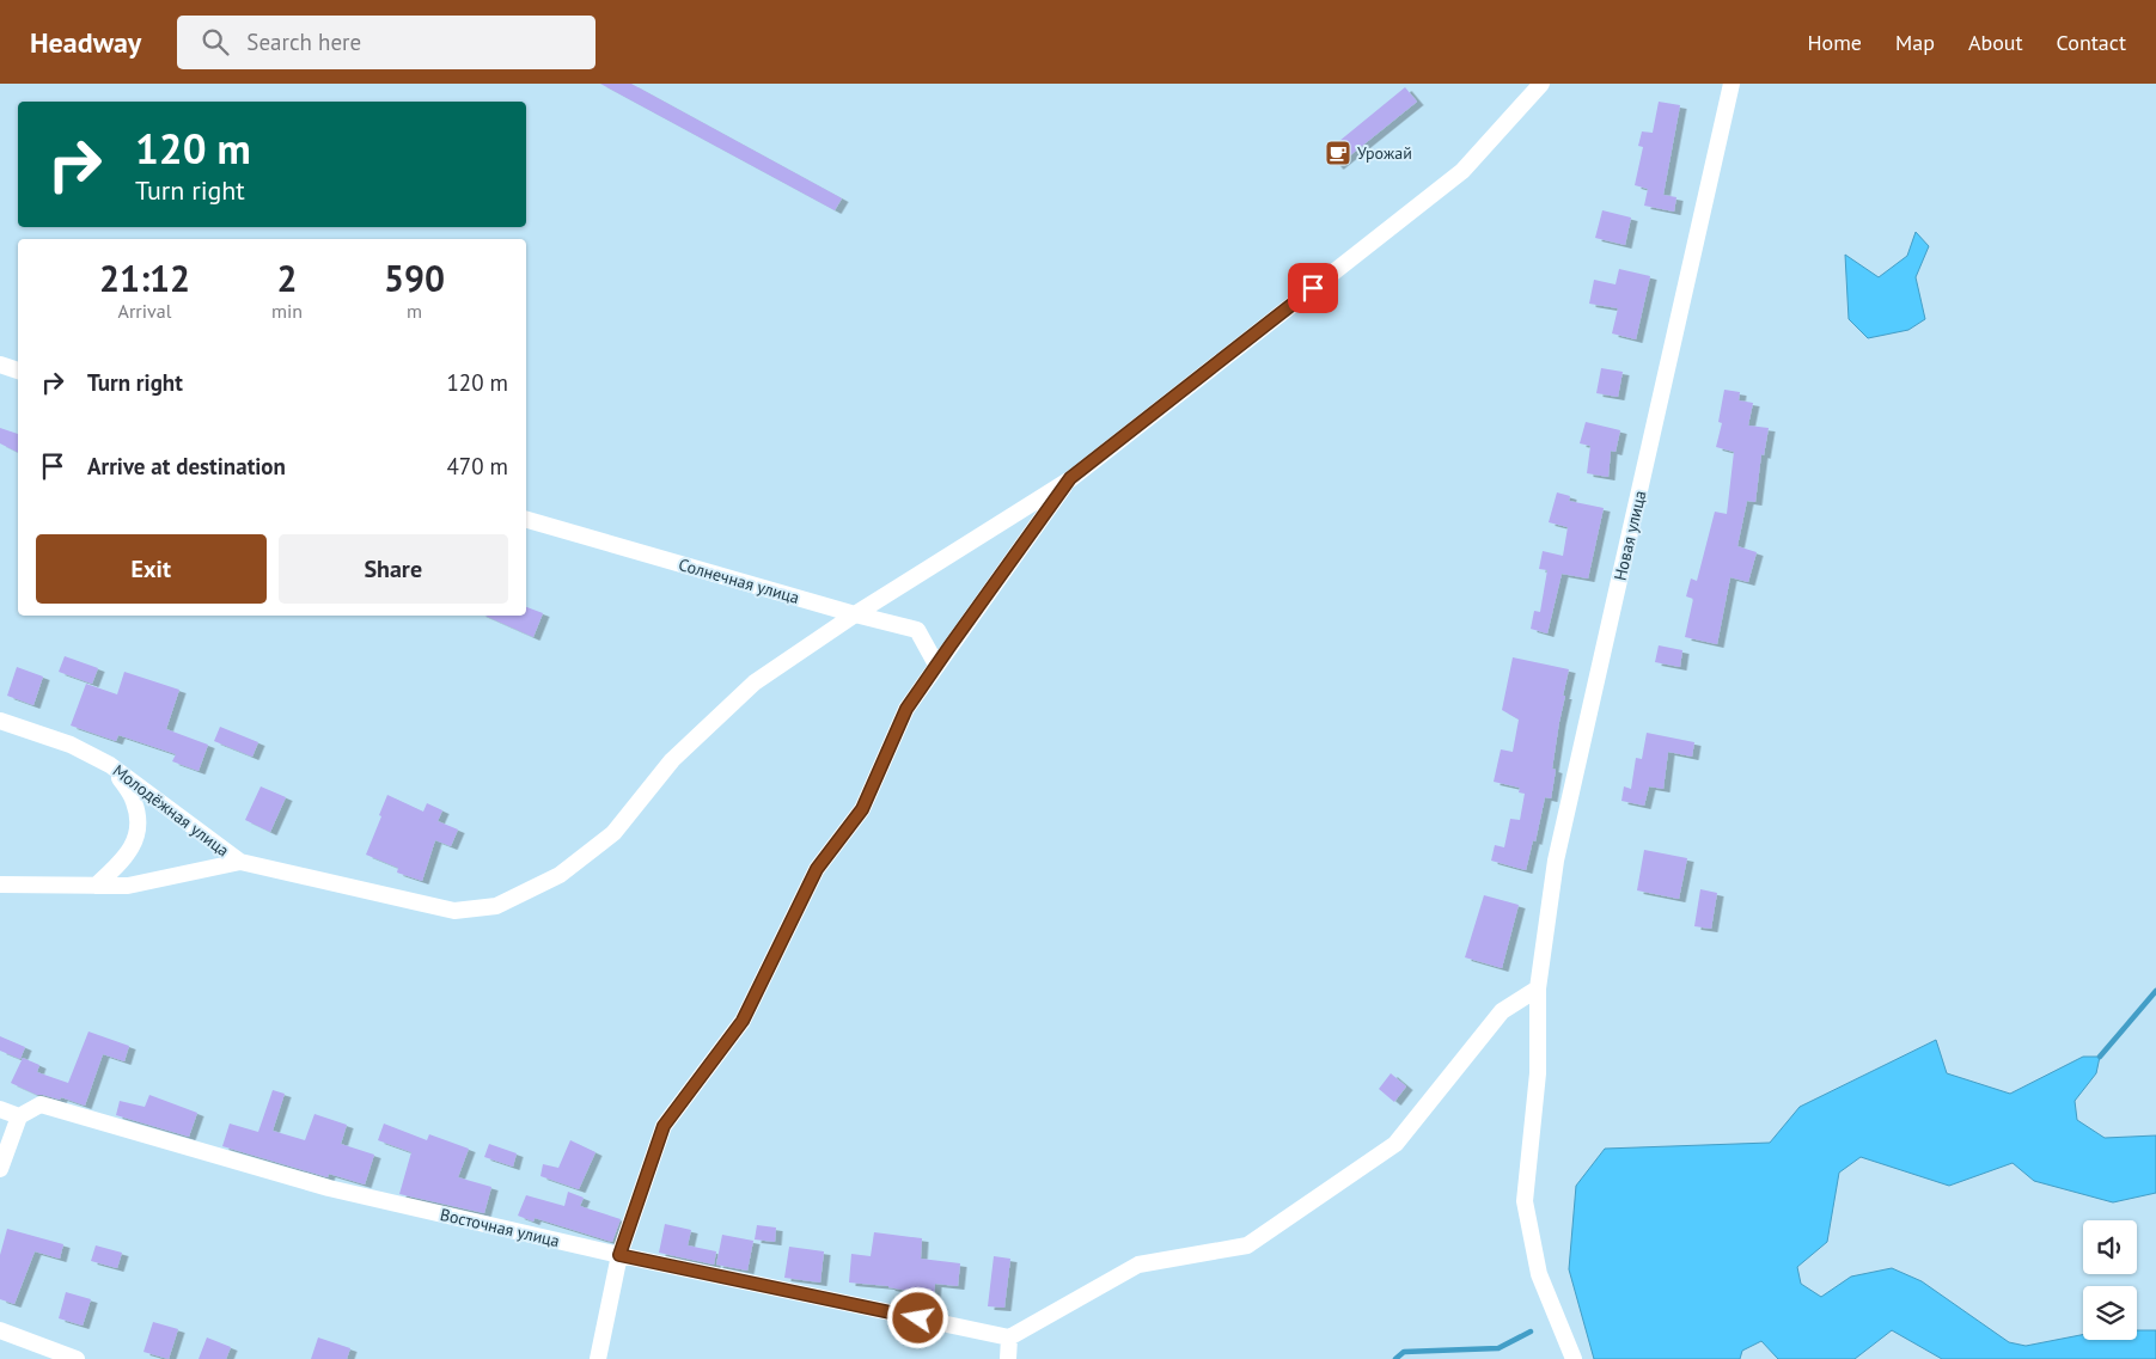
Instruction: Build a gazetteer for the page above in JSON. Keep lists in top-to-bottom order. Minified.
{"streets":{"street":["Новая улица","Солнечная улица","Молодёжная улица","Восточная улица"]},"crossings":[["Солнечная улица","Молодёжная улица"]],"places":{"cafe":["Урожай"]},"page":{"header":"Headway","search":"Search here","nav":["Home","Map","About","Contact"],"turn":["120 m","Turn right"],"eta":["21:12","Arrival","2","min","590","m"],"list":[{"name":"Turn right","value":"120 m"},{"name":"Arrive at destination","value":"470 m"}],"buttons":["Exit","Share"]}}
